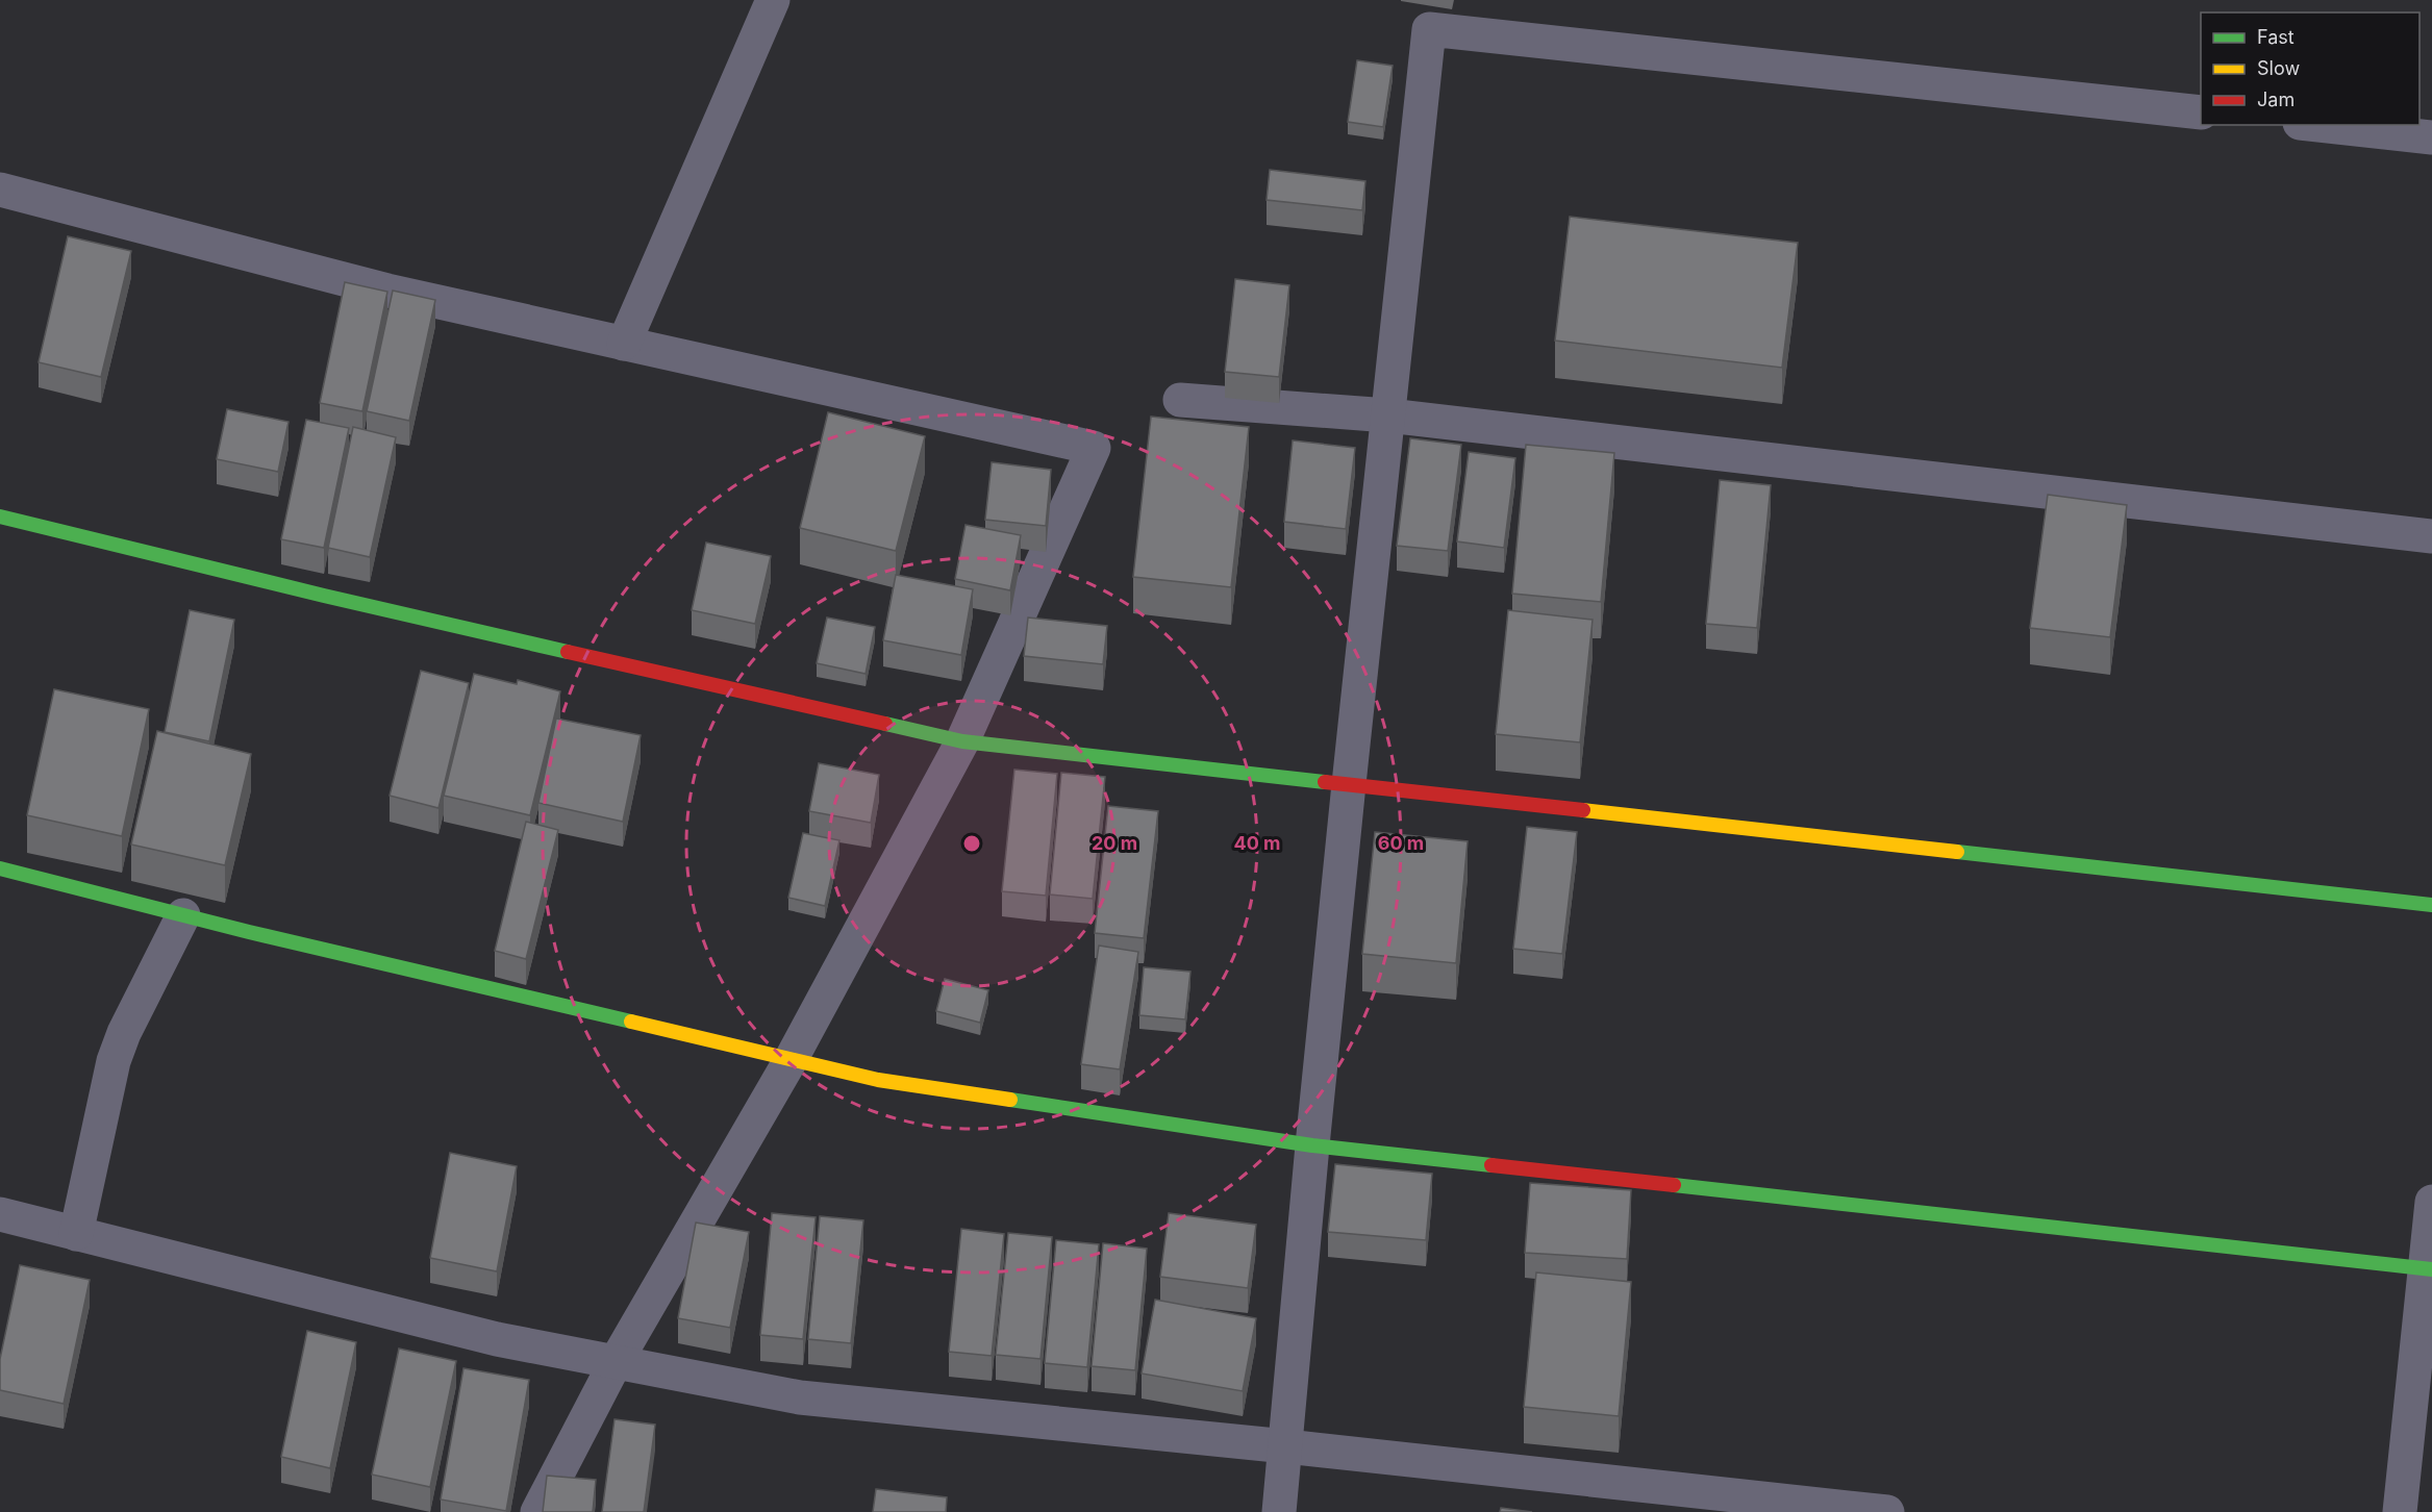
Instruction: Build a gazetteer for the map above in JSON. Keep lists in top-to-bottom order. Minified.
{"legend":["Fast","Slow","Jam"],"rings":["20 m","40 m","60 m"]}
